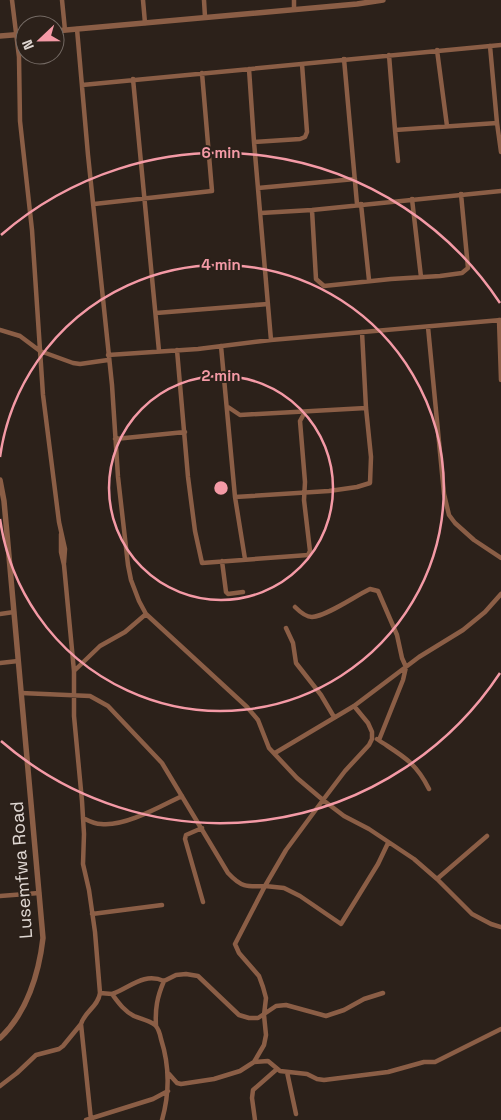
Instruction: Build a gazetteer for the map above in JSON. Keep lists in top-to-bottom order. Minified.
{"streets":{"street":["Lusemfwa Road"]},"north":"left","rings":["6 min","4 min","2 min"]}
